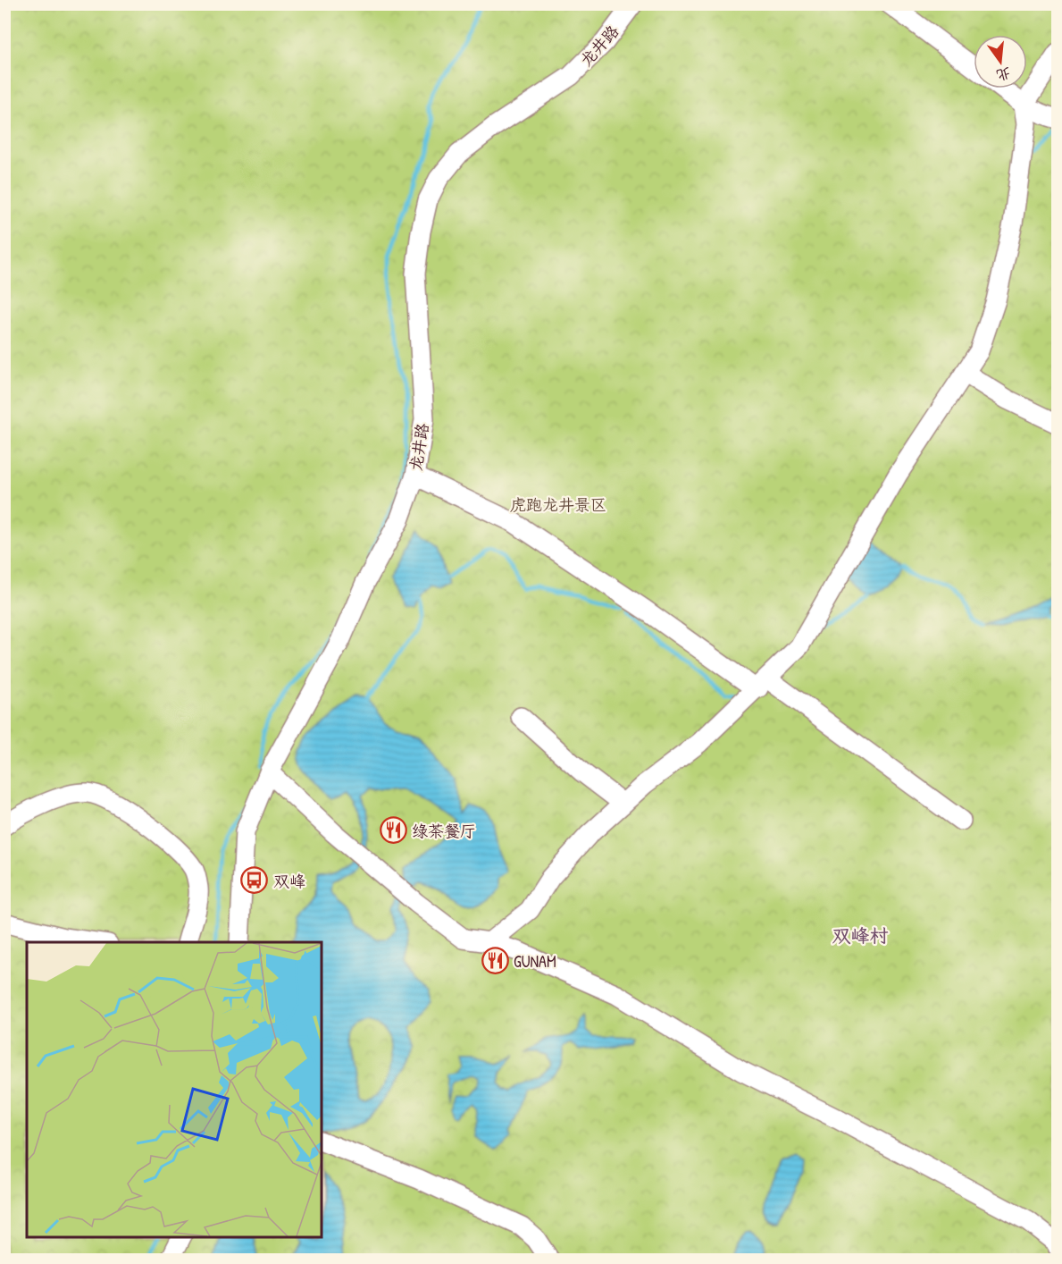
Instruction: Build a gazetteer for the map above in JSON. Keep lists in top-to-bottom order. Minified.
{"streets":{"street":["龙井路"]},"districts":["双峰村"],"parks":["虎跑龙井景区"],"places":{"restaurant":["绿茶餐厅","GUNAM"],"bus stop":["双峰"]},"north":"bottom"}
